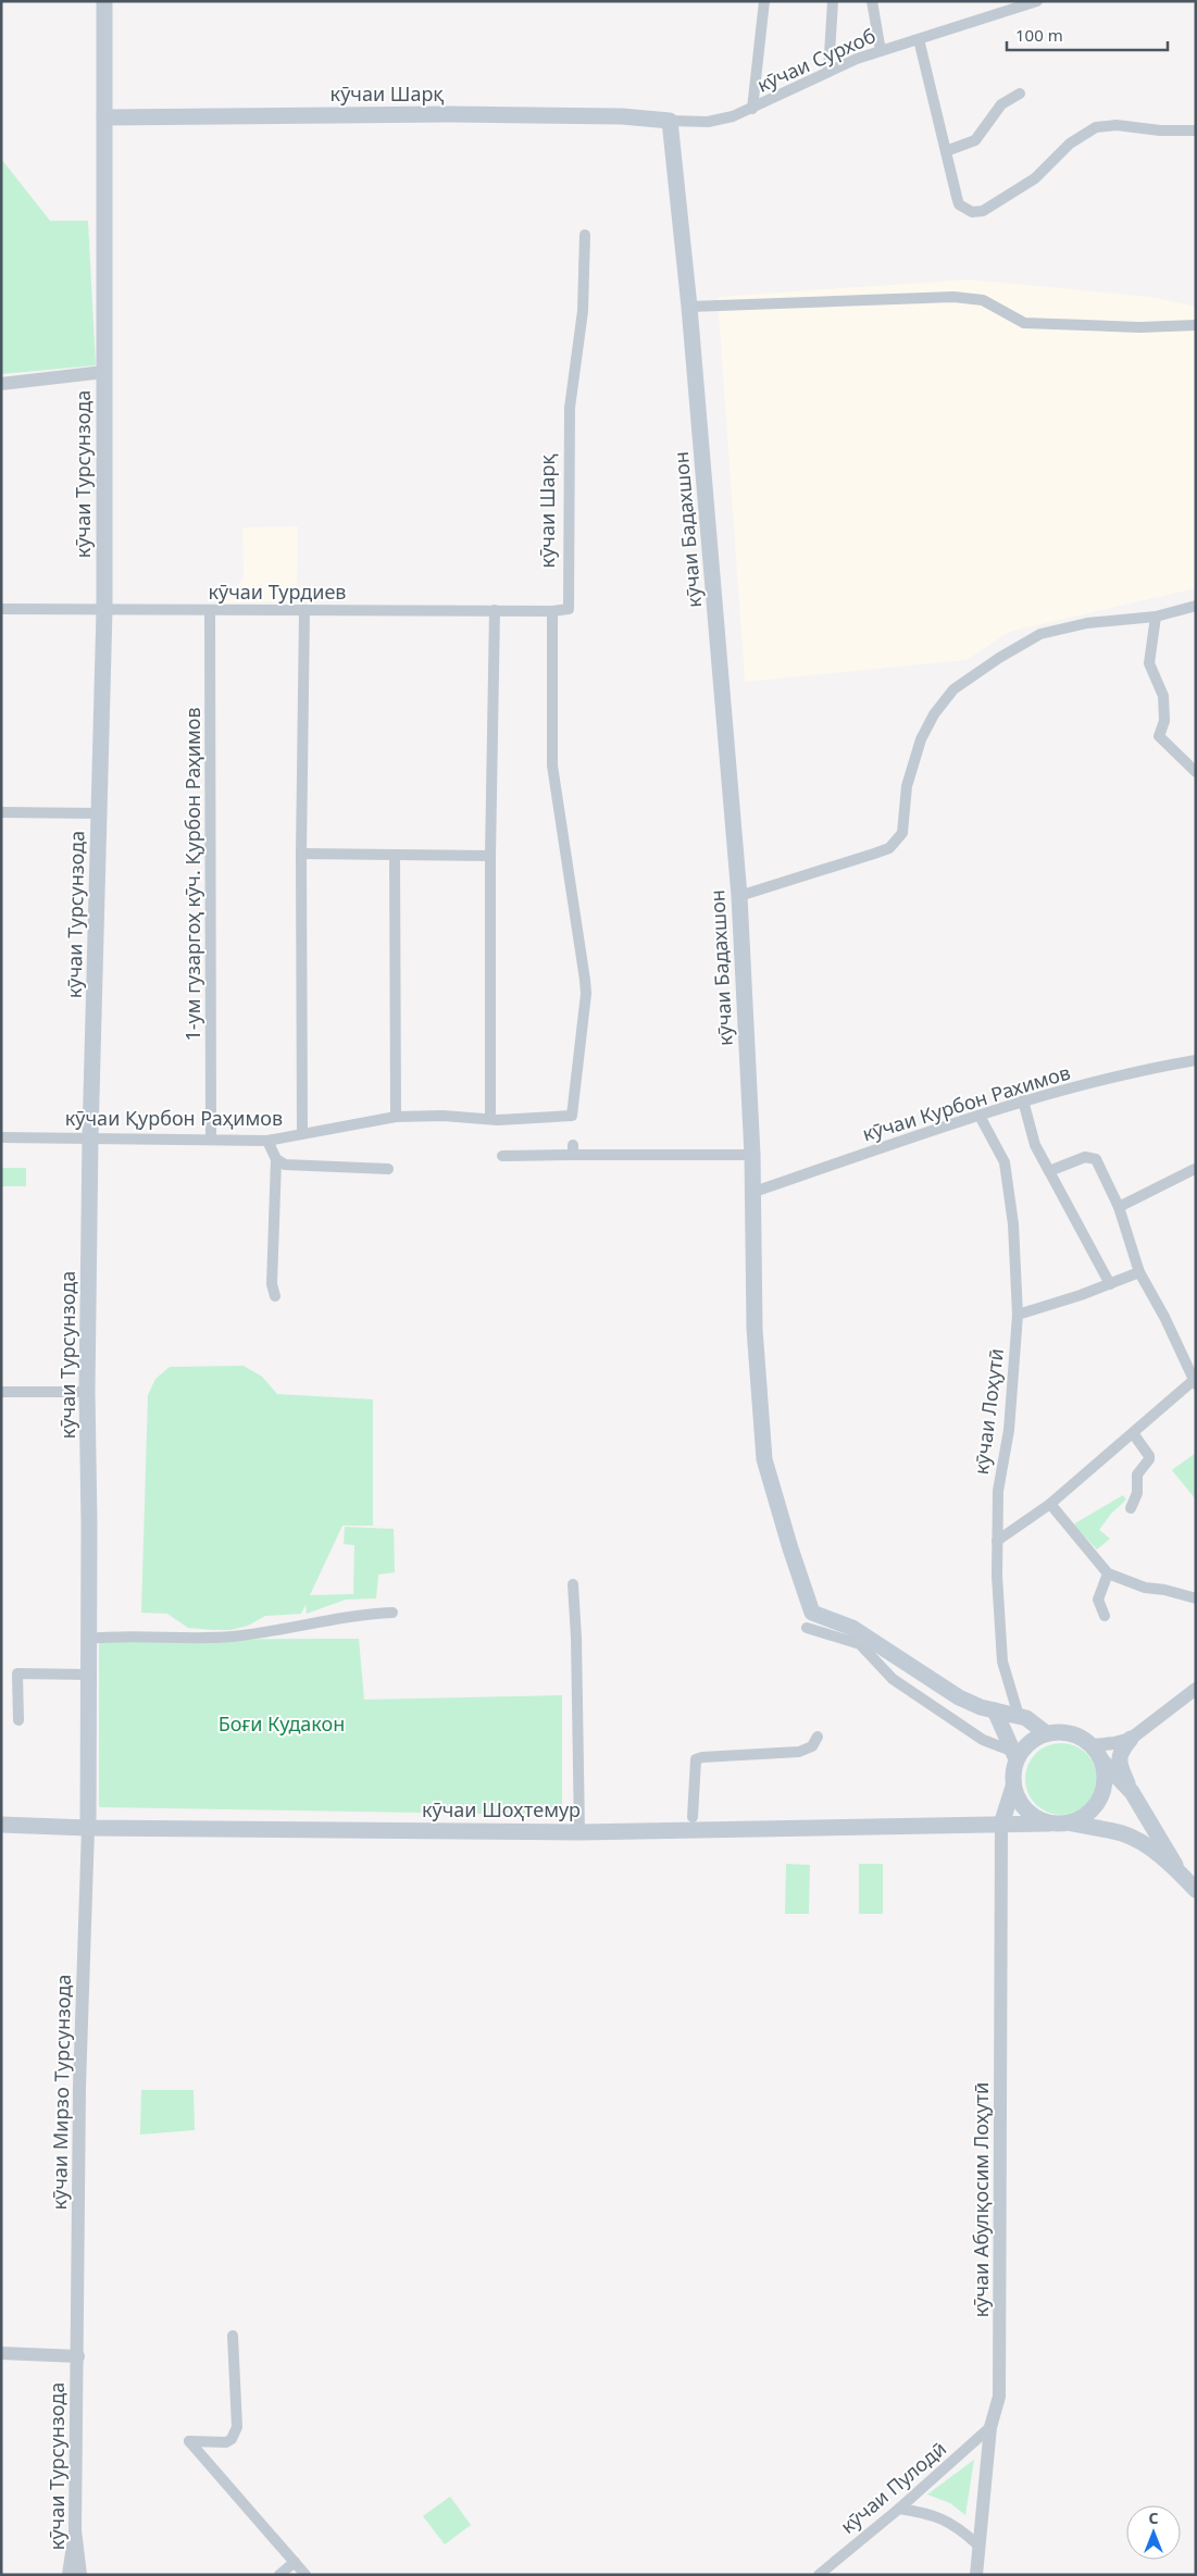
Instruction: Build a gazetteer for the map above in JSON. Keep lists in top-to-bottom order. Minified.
{"streets":{"main road":["кӯчаи Шарқ","кӯчаи Турсунзода","кӯчаи Бадахшон","кӯчаи Шоҳтемур"],"street":["кӯчаи Сурхоб","кӯчаи Турдиев","1-ум гузаргоҳ кӯч. Қурбон Раҳимов","кӯчаи Курбон Рахимов","кӯчаи Қурбон Раҳимов","кӯчаи Лоҳутӣ","кӯчаи Мирзо Турсунзода","кӯчаи Абулқосим Лоҳутӣ","кӯчаи Пулодӣ"]},"crossings":[["кӯчаи Сурхоб","кӯчаи Шарқ"],["кӯчаи Сурхоб","кӯчаи Бадахшон"],["кӯчаи Шарқ","кӯчаи Турсунзода"],["кӯчаи Шарқ","кӯчаи Бадахшон"],["кӯчаи Шарқ","кӯчаи Турдиев"],["кӯчаи Шарқ","кӯчаи Қурбон Раҳимов"],["кӯчаи Турсунзода","кӯчаи Турдиев"],["кӯчаи Турсунзода","кӯчаи Қурбон Раҳимов"],["кӯчаи Турсунзода","кӯчаи Шоҳтемур"],["кӯчаи Турсунзода","кӯчаи Мирзо Турсунзода"],["кӯчаи Бадахшон","кӯчаи Курбон Рахимов"],["кӯчаи Бадахшон","кӯчаи Лоҳутӣ"],["кӯчаи Бадахшон","кӯчаи Шоҳтемур"],["кӯчаи Турдиев","1-ум гузаргоҳ кӯч. Қурбон Раҳимов"],["кӯчаи Турдиев","кӯчаи Қурбон Раҳимов"],["1-ум гузаргоҳ кӯч. Қурбон Раҳимов","кӯчаи Қурбон Раҳимов"],["кӯчаи Курбон Рахимов","кӯчаи Лоҳутӣ"],["кӯчаи Шоҳтемур","кӯчаи Мирзо Турсунзода"],["кӯчаи Шоҳтемур","кӯчаи Абулқосим Лоҳутӣ"],["кӯчаи Абулқосим Лоҳутӣ","кӯчаи Пулодӣ"]],"parks":["Боғи Кудакон"],"scale_bar":"100 m","north":"top"}
